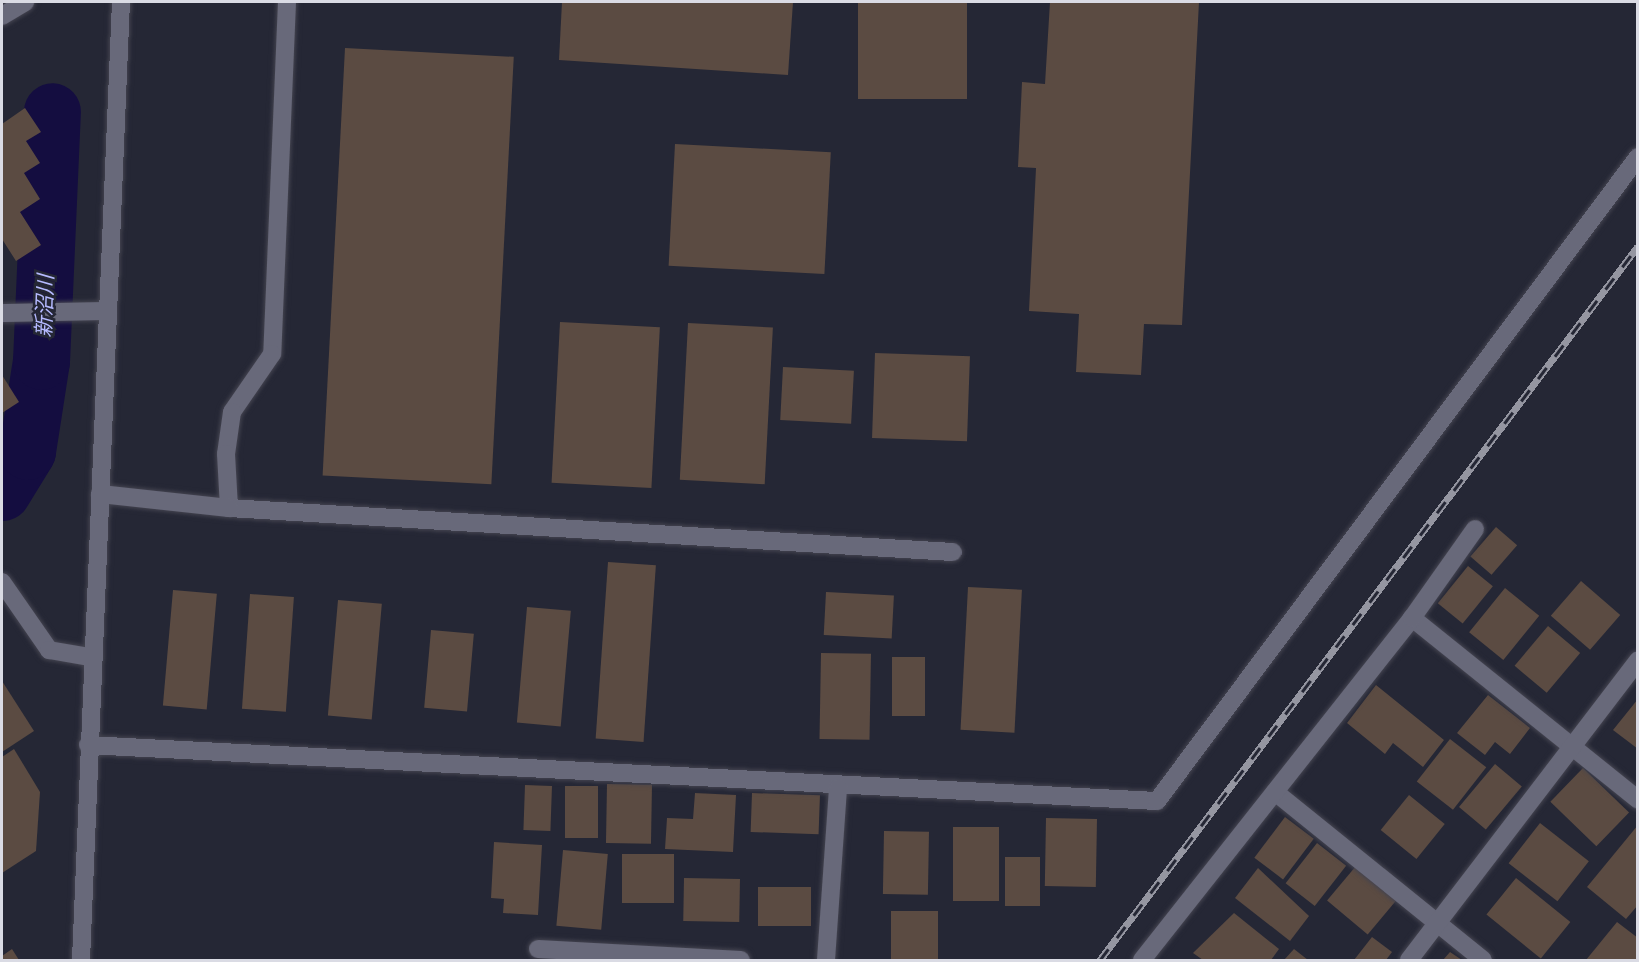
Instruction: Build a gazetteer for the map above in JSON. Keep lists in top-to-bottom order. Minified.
{"water":["新沼川"]}
